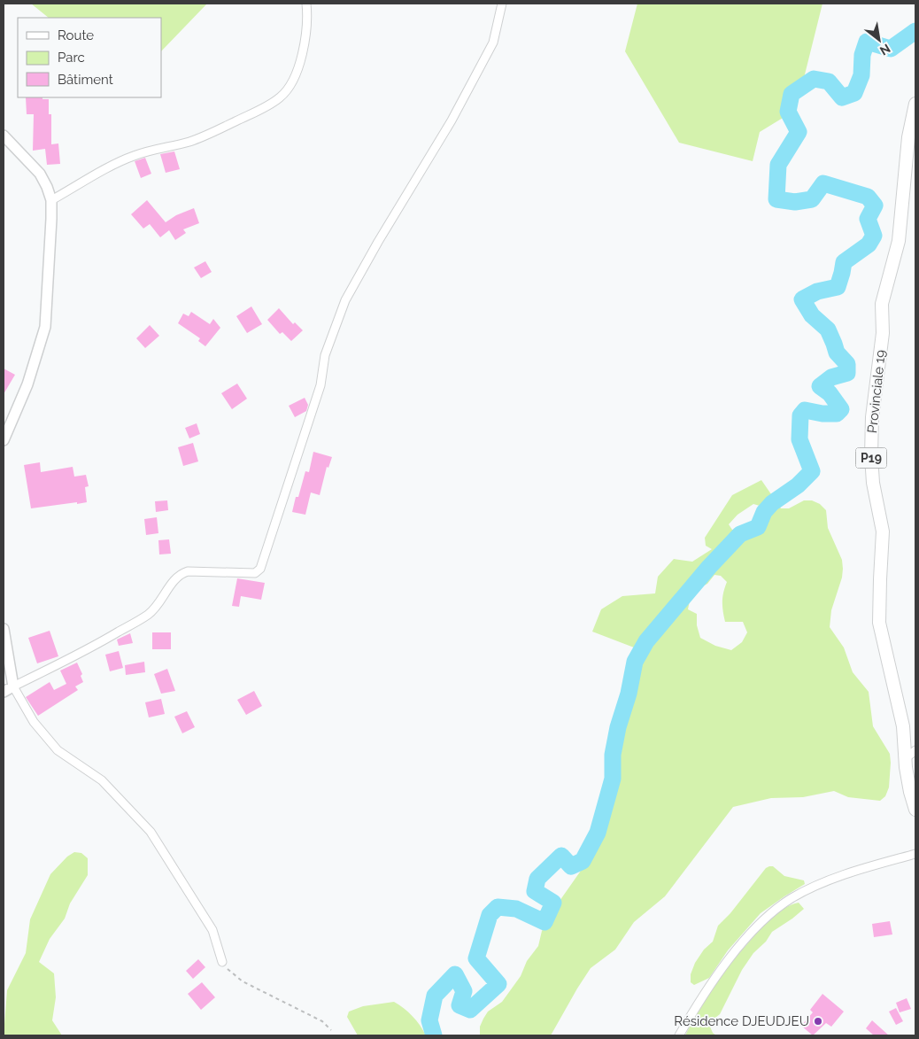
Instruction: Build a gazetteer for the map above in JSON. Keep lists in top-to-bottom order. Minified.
{"streets":{"main road":["Provinciale 19","P19"]},"places":["Résidence DJEUDJEU"],"legend":["Route","Parc","Bâtiment"],"north":"bottom right"}
